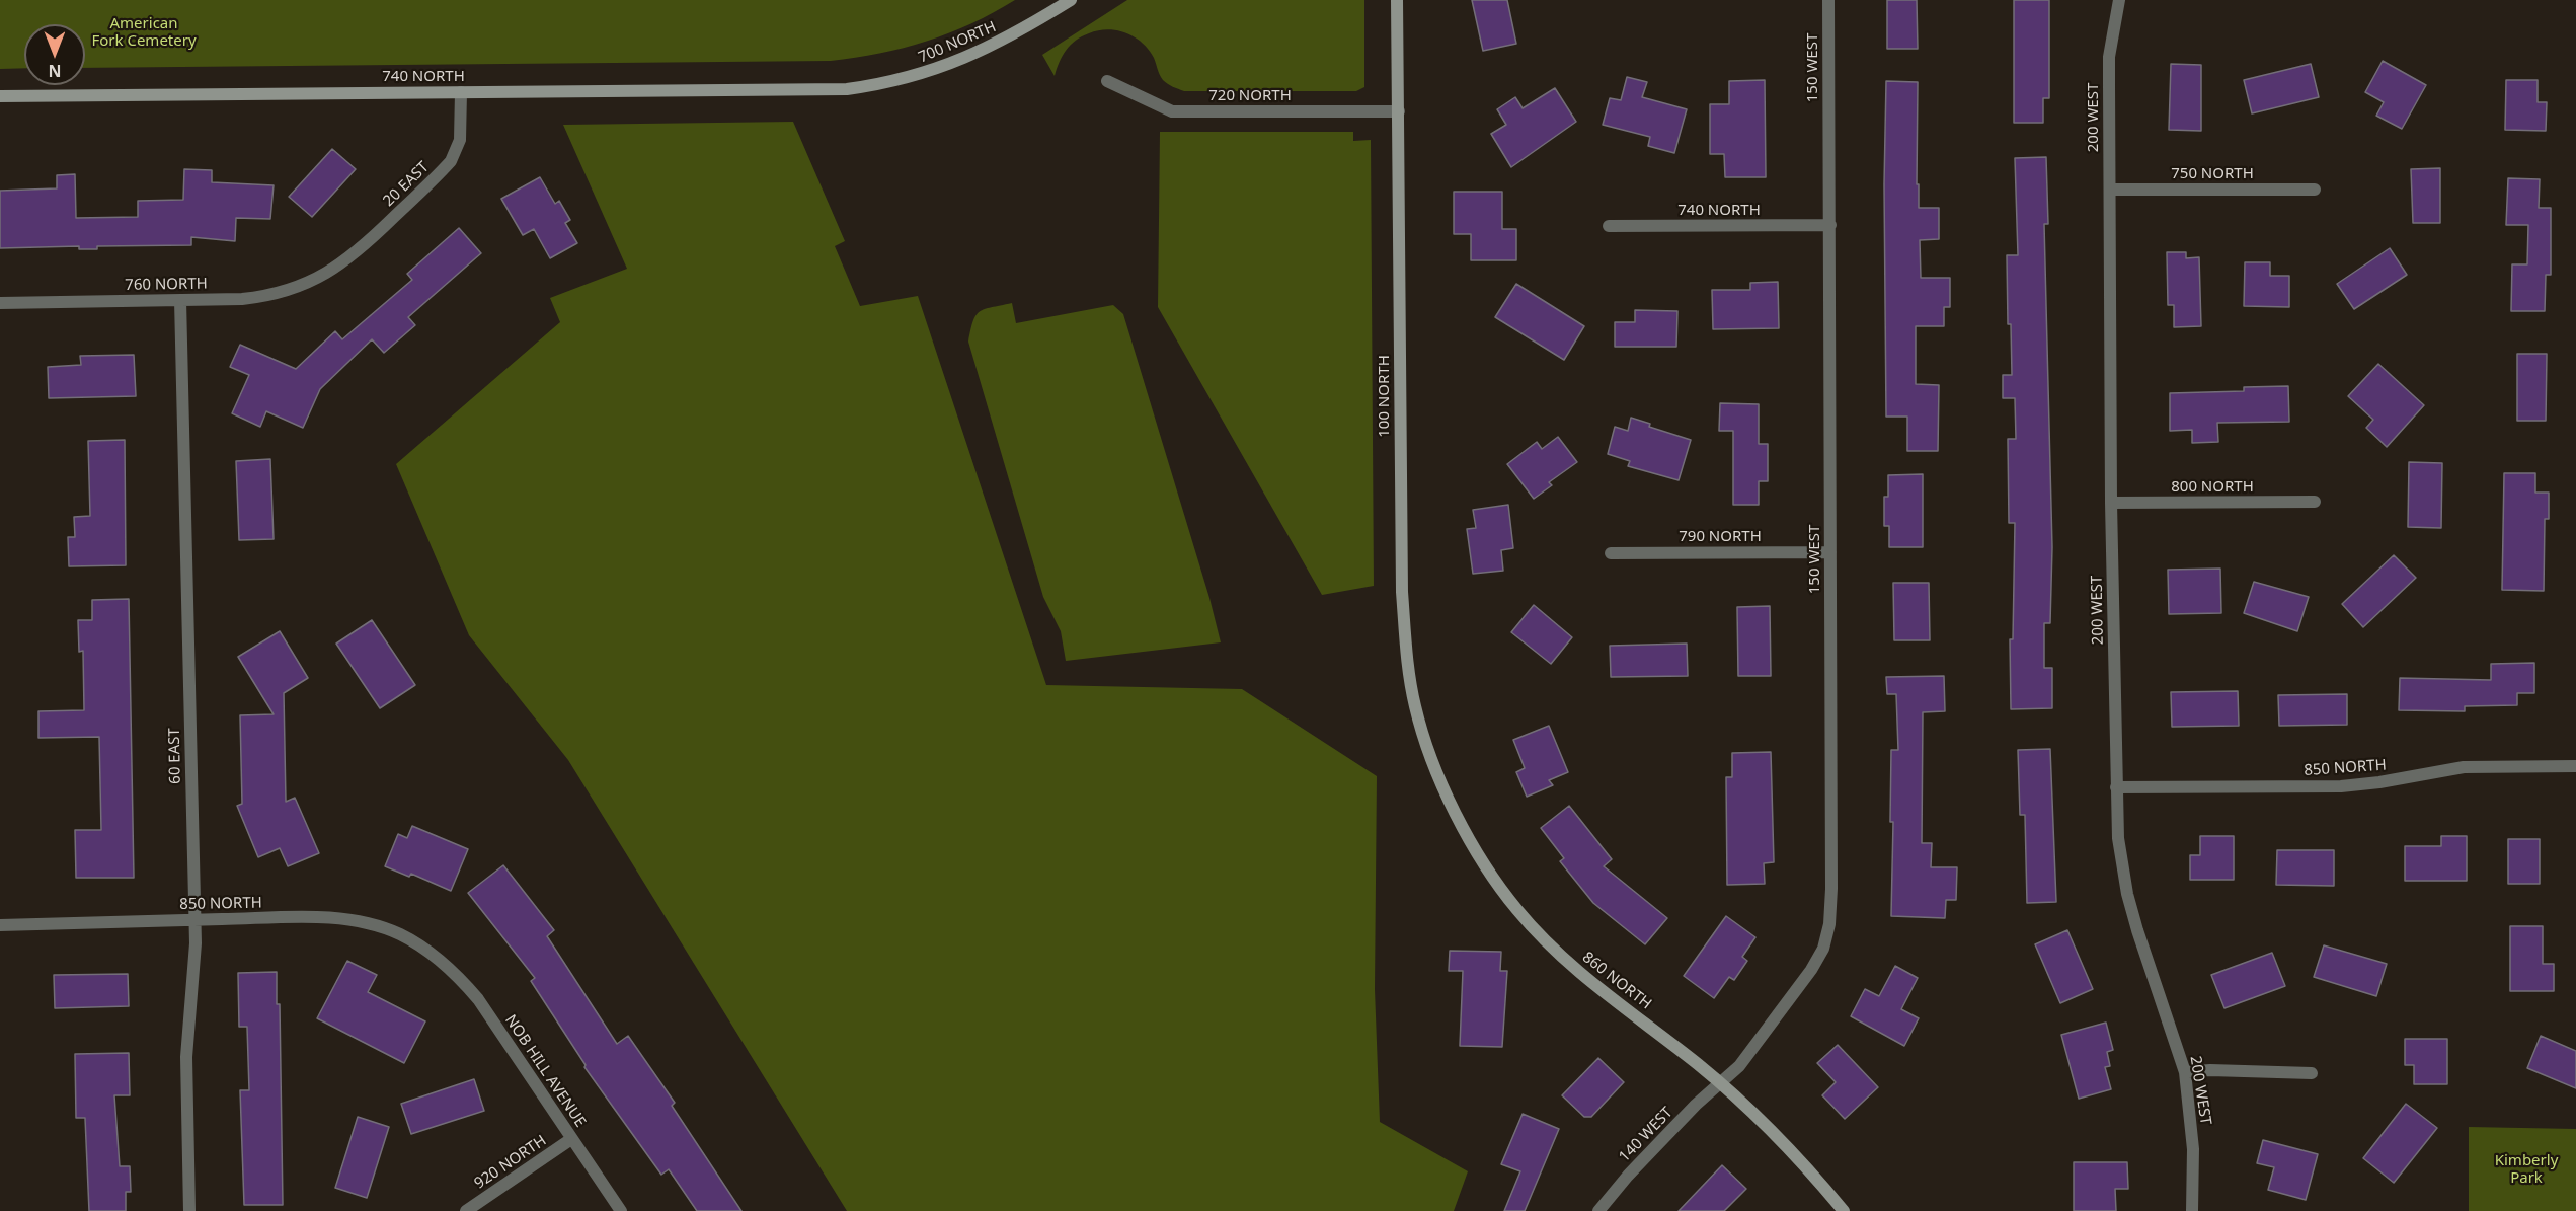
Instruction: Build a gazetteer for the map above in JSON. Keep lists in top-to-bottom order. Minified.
{"streets":{"street":["700 NORTH","150 WEST","740 NORTH","720 NORTH","200 WEST","750 NORTH","20 EAST","760 NORTH","100 NORTH","800 NORTH","790 NORTH","60 EAST","850 NORTH","860 NORTH","NOB HILL AVENUE","140 WEST","920 NORTH"]},"crossings":[["700 NORTH","740 NORTH"],["150 WEST","740 NORTH"],["150 WEST","790 NORTH"],["150 WEST","860 NORTH"],["150 WEST","140 WEST"],["740 NORTH","20 EAST"],["720 NORTH","100 NORTH"],["200 WEST","750 NORTH"],["200 WEST","800 NORTH"],["200 WEST","850 NORTH"],["20 EAST","760 NORTH"],["760 NORTH","60 EAST"],["100 NORTH","860 NORTH"],["60 EAST","850 NORTH"],["850 NORTH","NOB HILL AVENUE"],["860 NORTH","140 WEST"],["NOB HILL AVENUE","920 NORTH"]],"parks":["American Fork Cemetery","Kimberly Park"],"north":"bottom"}
